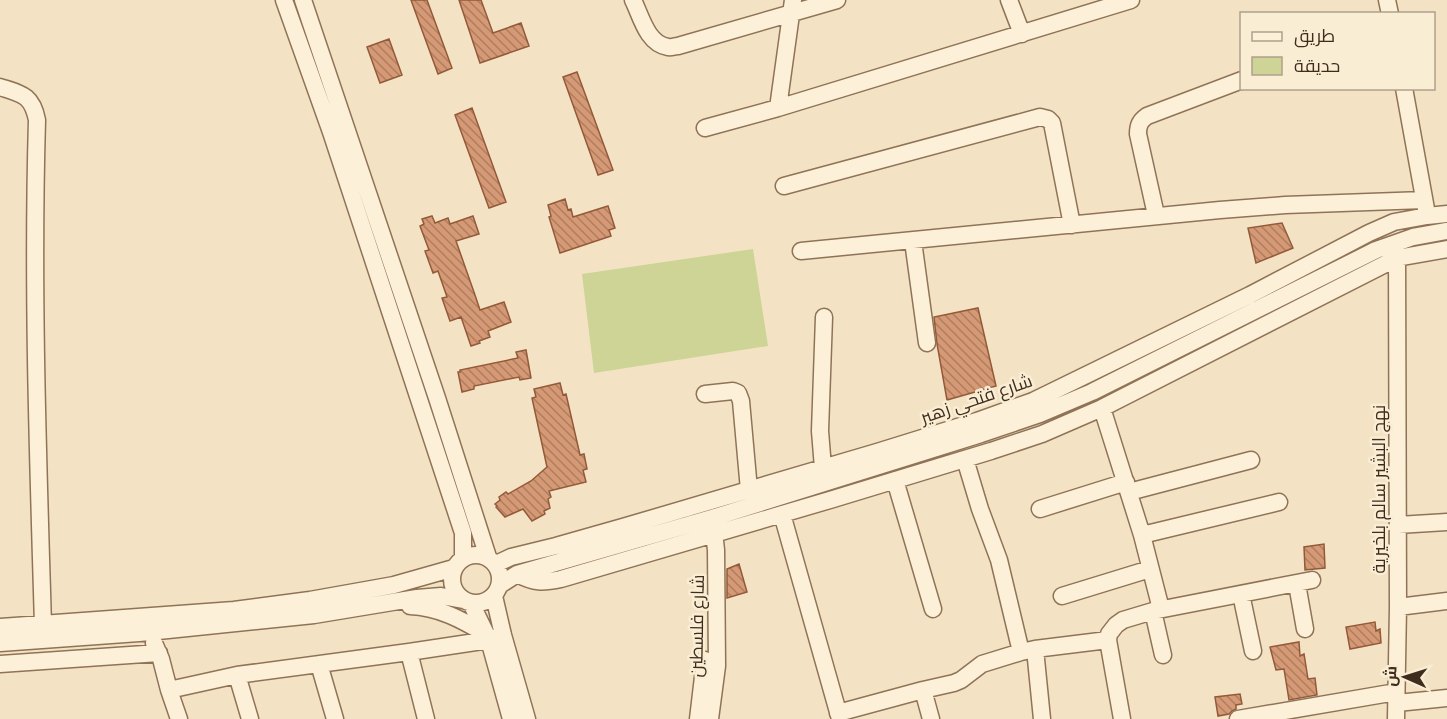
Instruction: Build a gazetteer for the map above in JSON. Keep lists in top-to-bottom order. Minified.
{"streets":{"street":["شارع فتحي زهير","نهج البشير سالم بلخيرية","شارع فلسطين"]},"crossings":[["شارع فتحي زهير","نهج البشير سالم بلخيرية"],["شارع فتحي زهير","شارع فلسطين"]],"legend":["طريق","حديقة"],"north":"left"}
